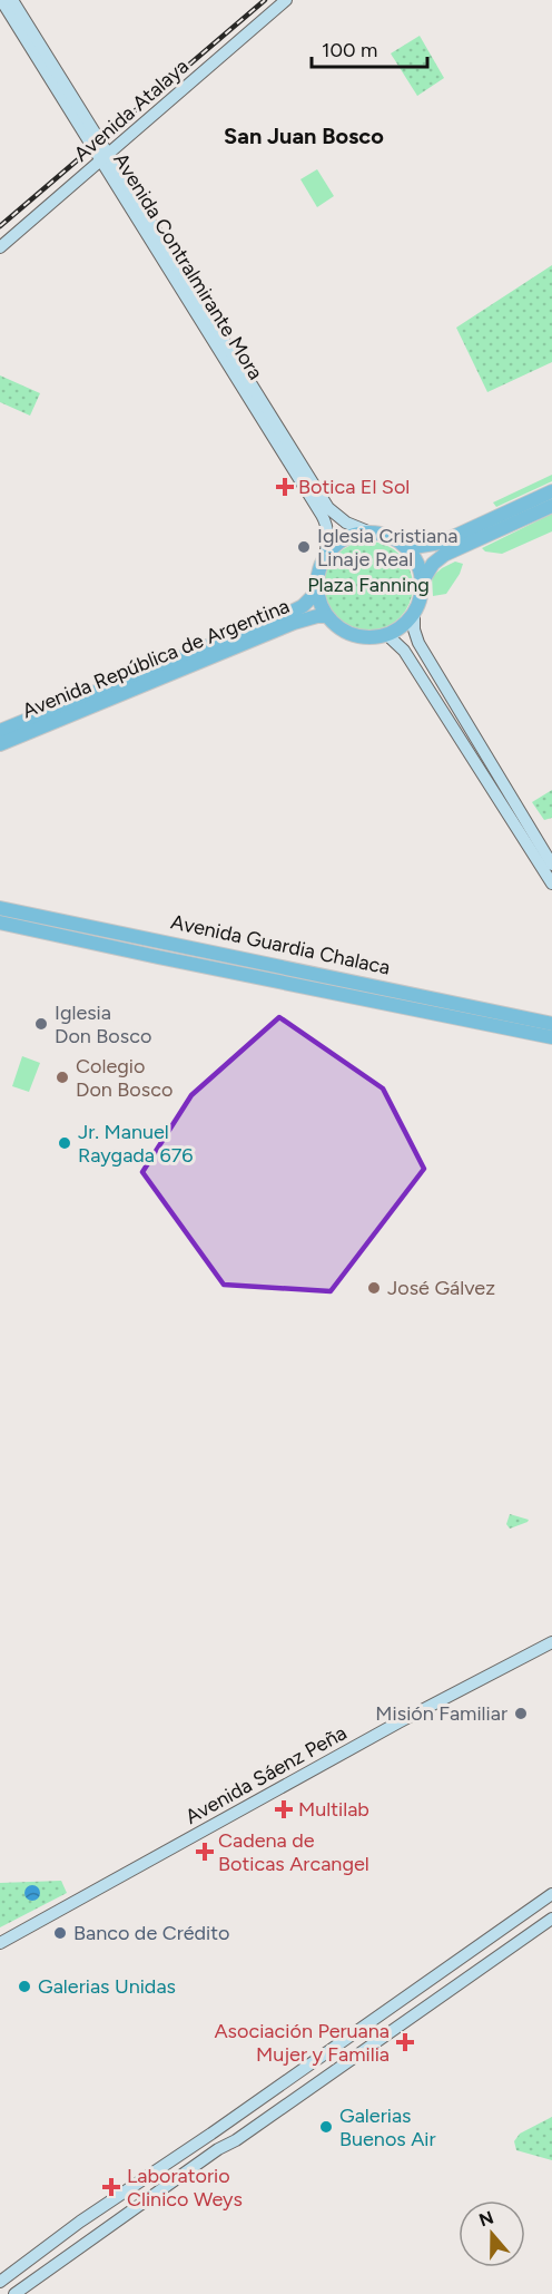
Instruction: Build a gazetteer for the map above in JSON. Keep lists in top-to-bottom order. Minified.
{"streets":{"main road":["Avenida Atalaya","Avenida Contralmirante Mora","Avenida República de Argentina","Avenida Guardia Chalaca","Avenida Sáenz Peña"]},"crossings":[["Avenida Atalaya","Avenida Contralmirante Mora"],["Avenida Contralmirante Mora","Avenida República de Argentina"]],"districts":["San Juan Bosco"],"parks":["Plaza Fanning"],"places":{"health":["Botica El Sol","Multilab","Cadena de Boticas Arcangel","Asociación Peruana Mujer y Familia","Laboratorio Clinico Weys"],"other":["Iglesia Cristiana Linaje Real","Iglesia Don Bosco","Colegio Don Bosco","Jr. Manuel Raygada 676","José Gálvez","Misión Familiar","Banco de Crédito","Galerias Unidas","Galerias Buenos Air"]},"scale_bar":"100 m","north":"top"}
